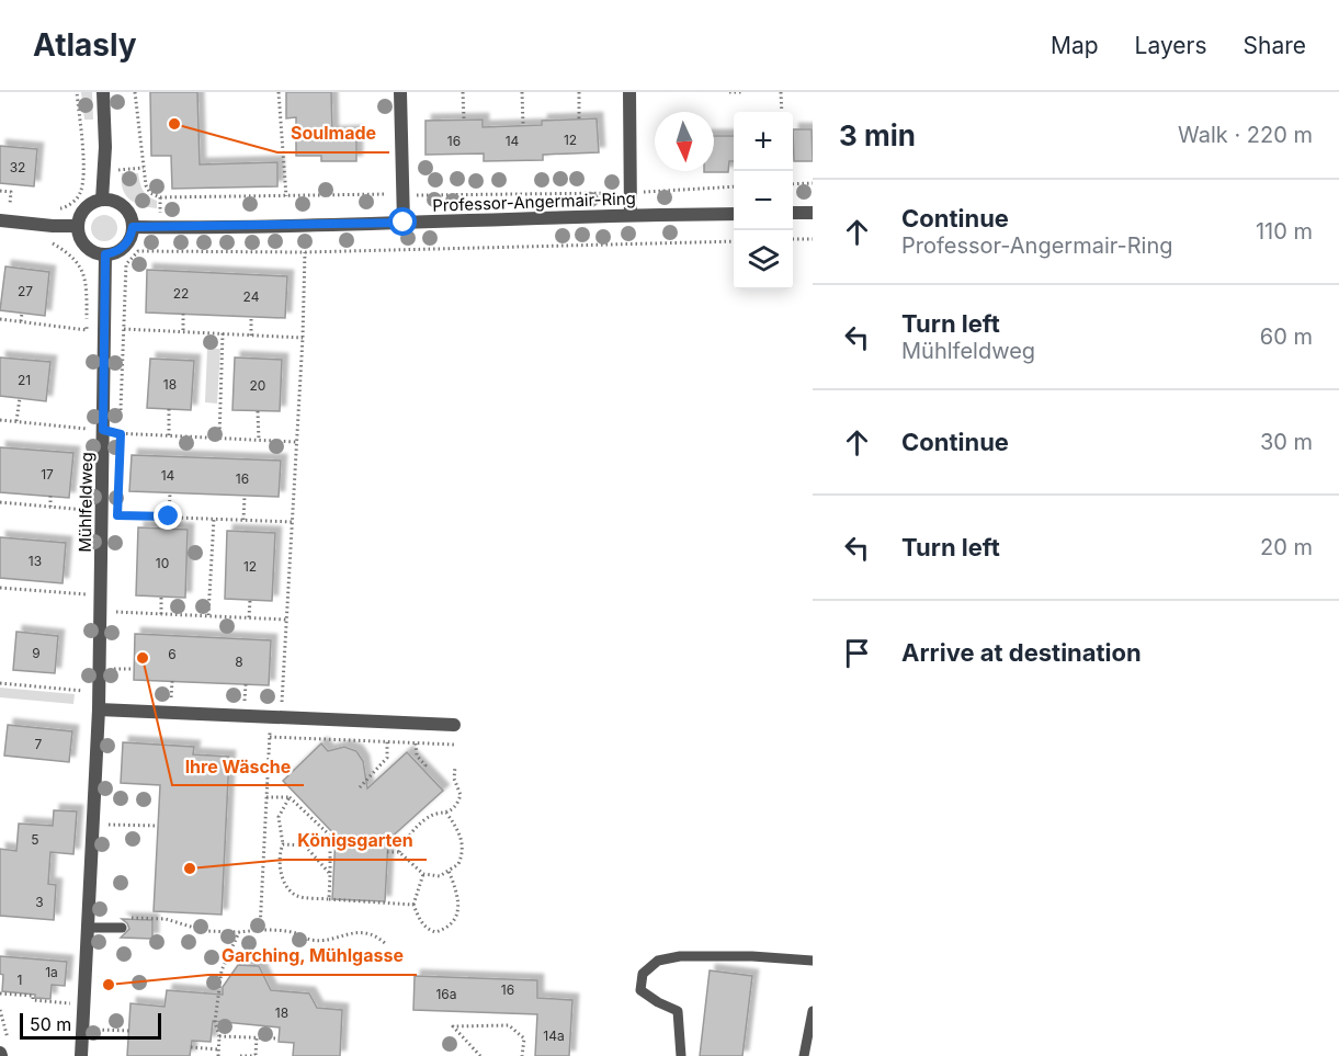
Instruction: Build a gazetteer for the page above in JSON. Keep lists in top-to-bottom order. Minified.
{"streets":{"street":["Professor-Angermair-Ring","Mühlfeldweg"]},"crossings":[["Professor-Angermair-Ring","Mühlfeldweg"]],"places":["Soulmade","Ihre Wäsche","Königsgarten","Garching, Mühlgasse"],"house_numbers":["12","16","14","32","27","22","24","21","18","20","17","14","16","13","10","12","9","6","8","7","5","3","1a","1","16","16a","18","14a"],"scale_bar":"50 m","north":"bottom","page":{"header":"Atlasly","nav":["Map","Layers","Share"],"heading":["3 min","Walk · 220 m"],"map_buttons":["+","−"],"list":[["Continue","Professor-Angermair-Ring","110 m"],["Turn left","Mühlfeldweg","60 m"],["Continue","30 m"],["Turn left","20 m"],"Arrive at destination"],"scale":"50 m"}}
